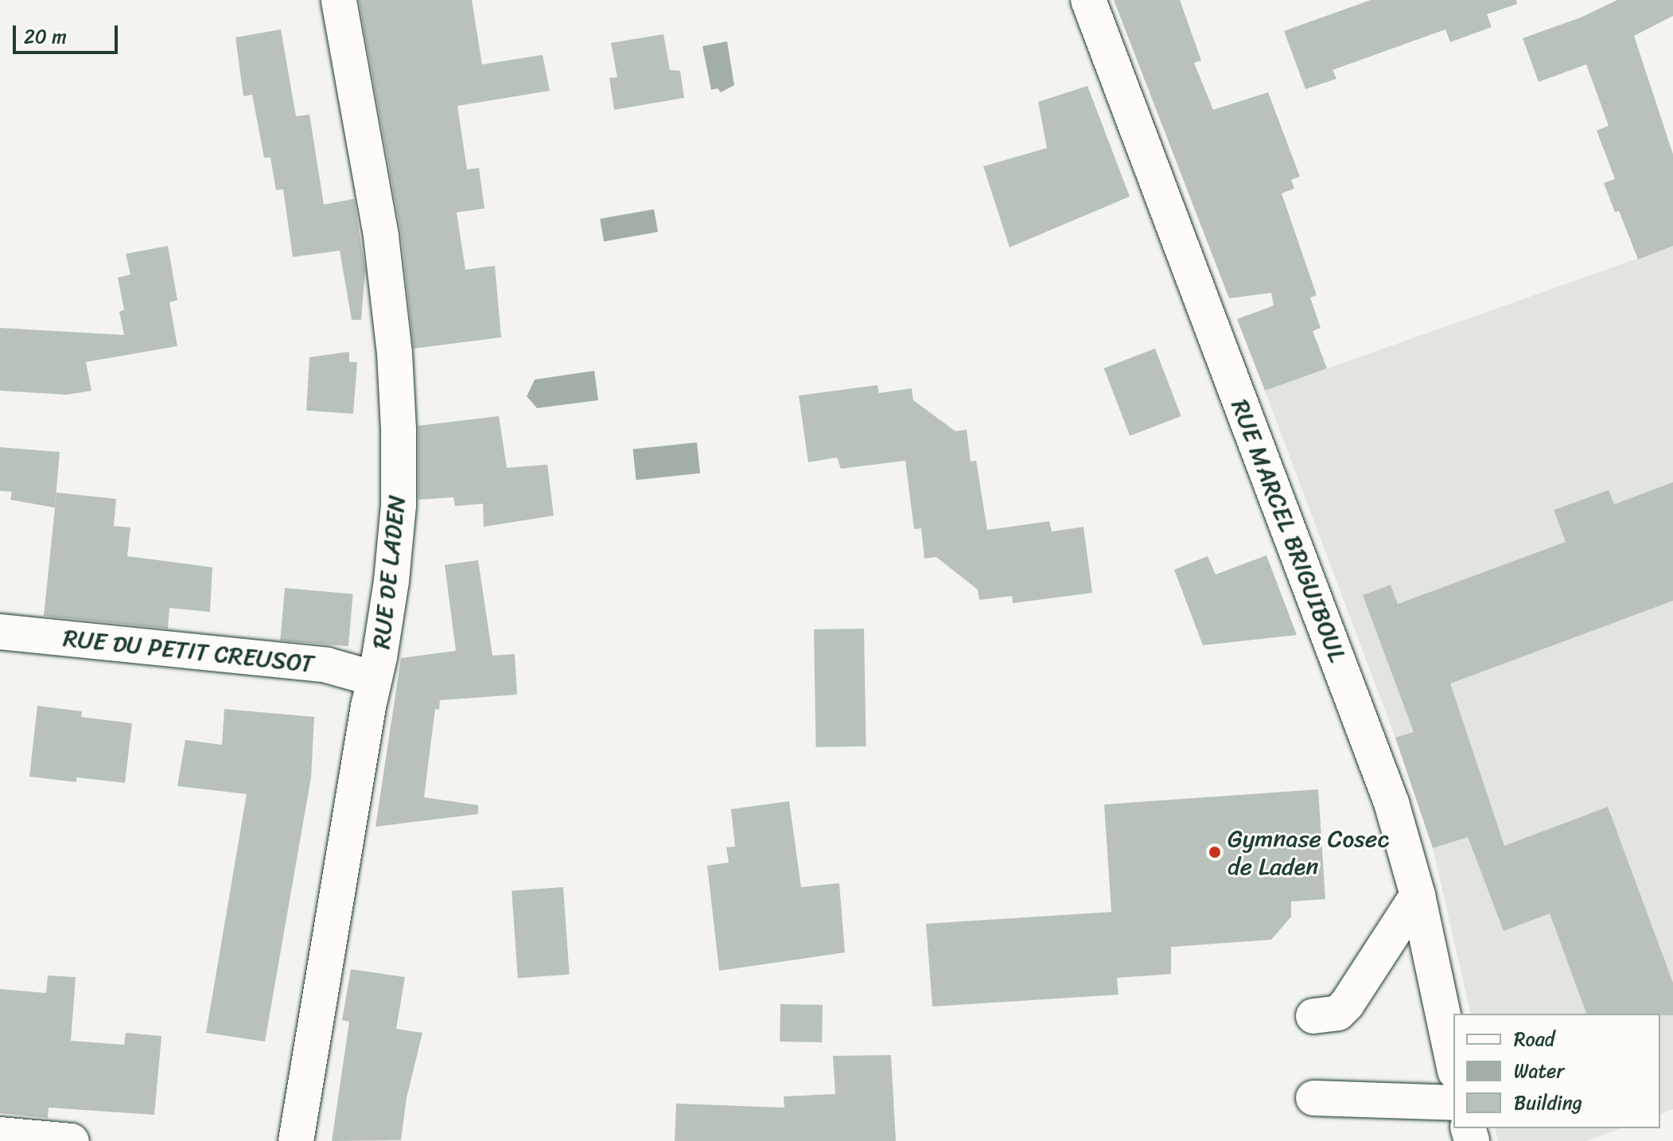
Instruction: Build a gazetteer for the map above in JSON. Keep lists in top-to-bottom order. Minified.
{"streets":{"street":["RUE MARCEL BRIGUIBOUL","RUE DE LADEN","RUE DU PETIT CREUSOT"]},"crossings":[["RUE DE LADEN","RUE DU PETIT CREUSOT"]],"places":["Gymnase Cosec de Laden"],"legend":["Road","Water","Building"],"scale_bar":"20 m"}
